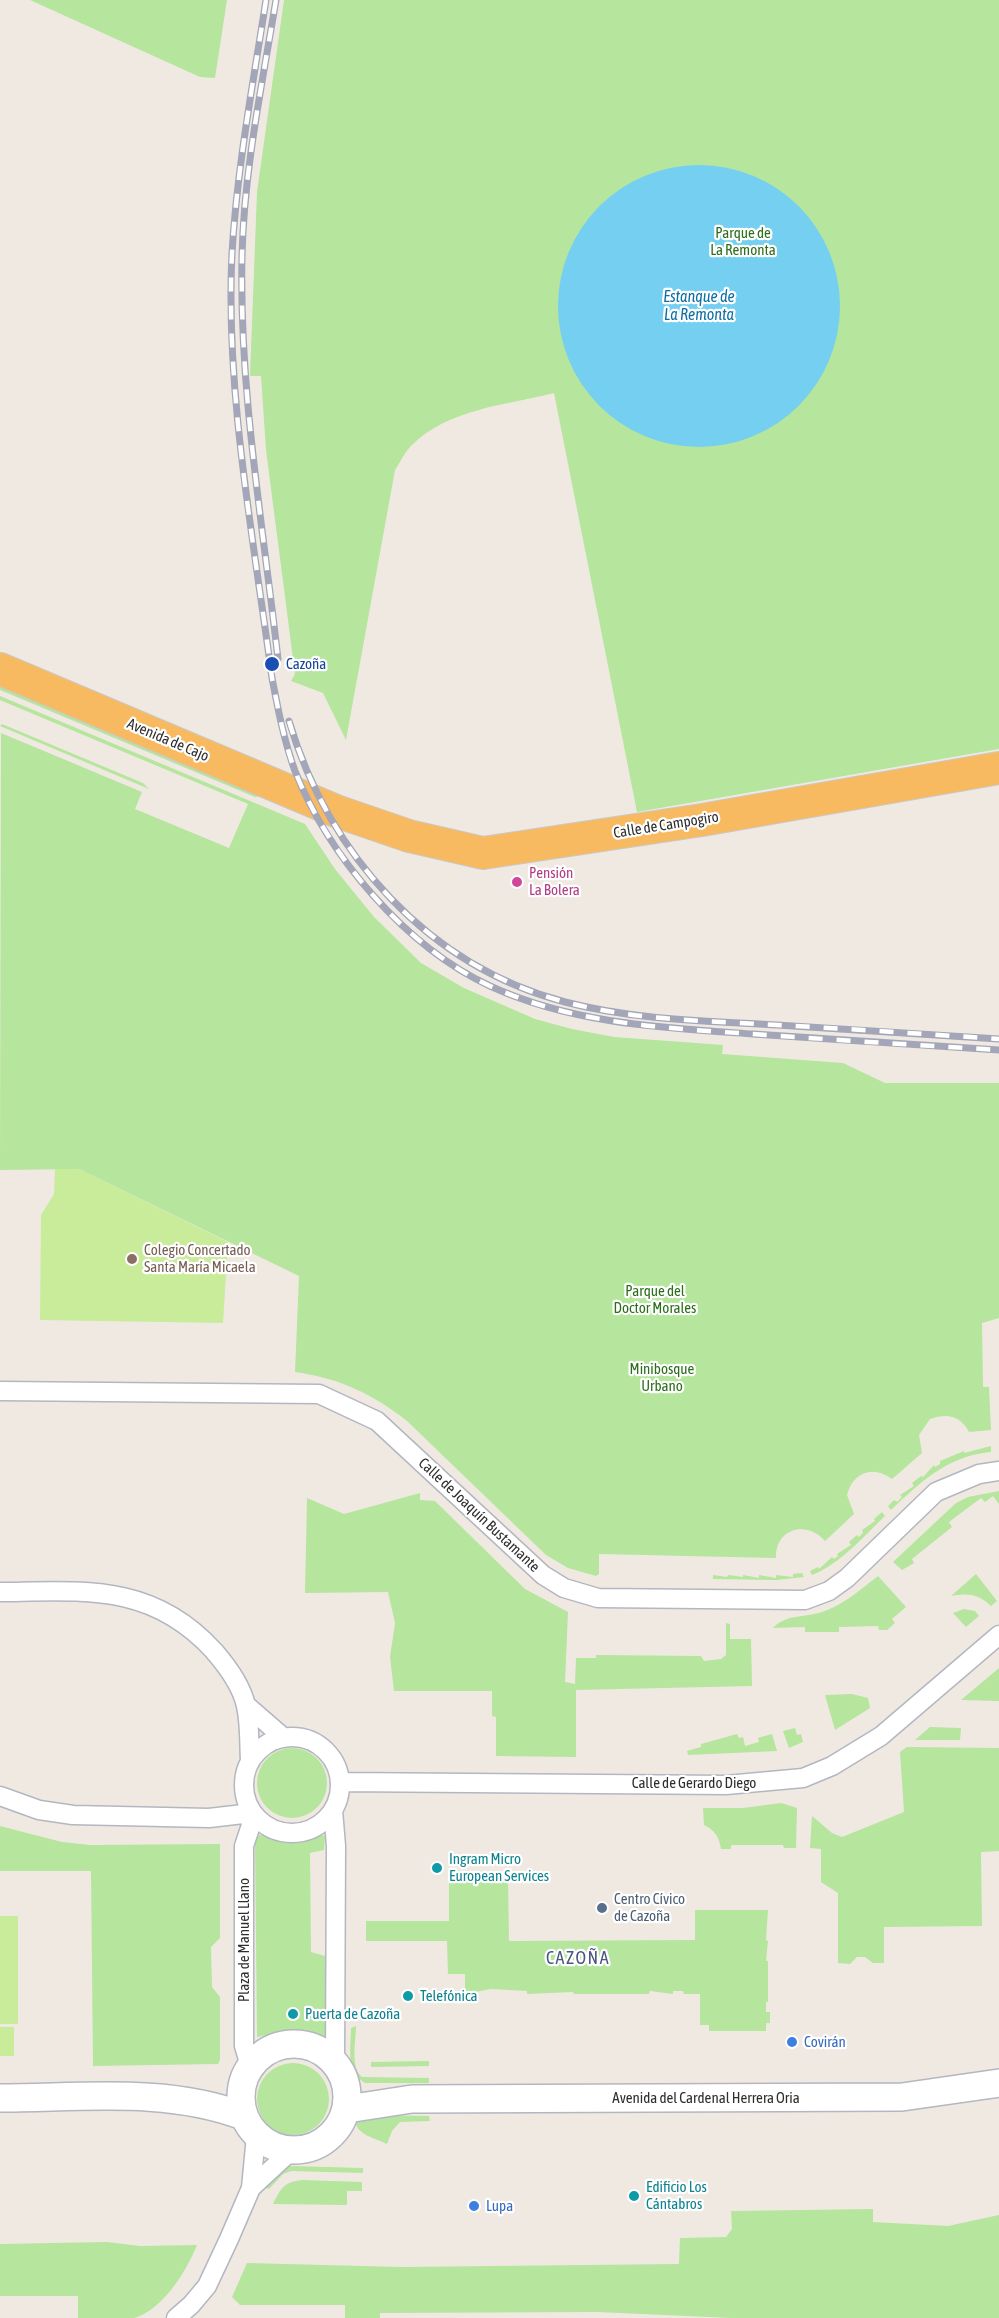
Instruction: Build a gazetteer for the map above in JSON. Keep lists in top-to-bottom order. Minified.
{"streets":{"highway":["Avenida de Cajo","Calle de Campogiro"],"main road":["Avenida del Cardenal Herrera Oria"],"street":["Calle de Joaquín Bustamante","Calle de Gerardo Diego","Plaza de Manuel Llano"]},"crossings":[["Avenida de Cajo","Calle de Campogiro"],["Calle de Gerardo Diego","Plaza de Manuel Llano"]],"districts":["CAZOÑA"],"water":["Estanque de La Remonta"],"parks":["Parque de La Remonta","Parque del Doctor Morales","Minibosque Urbano"],"places":["Cazoña","Pensión La Bolera","Colegio Concertado Santa María Micaela","Ingram Micro European Services","Centro Cívico de Cazoña","Telefónica","Puerta de Cazoña","Covirán","Edificio Los Cántabros","Lupa"]}
